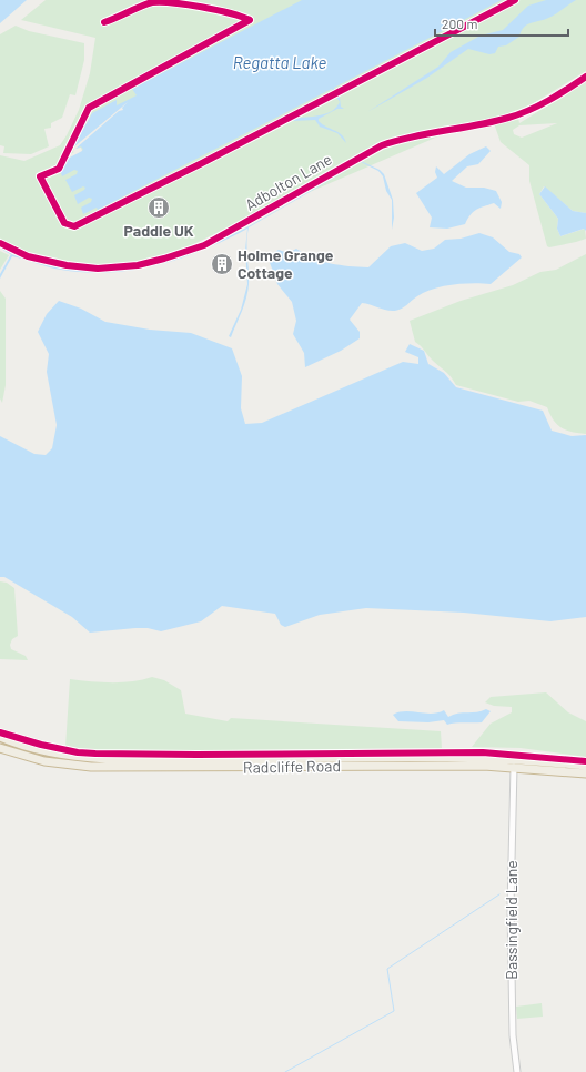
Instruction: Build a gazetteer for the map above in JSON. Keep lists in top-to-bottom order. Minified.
{"streets":{"highway":["Radcliffe Road"],"street":["Adbolton Lane","Bassingfield Lane"]},"crossings":[["Radcliffe Road","Bassingfield Lane"]],"water":["Regatta Lake"],"places":{"building":["Paddle UK","Holme Grange Cottage"]},"scale_bar":"200 m"}
